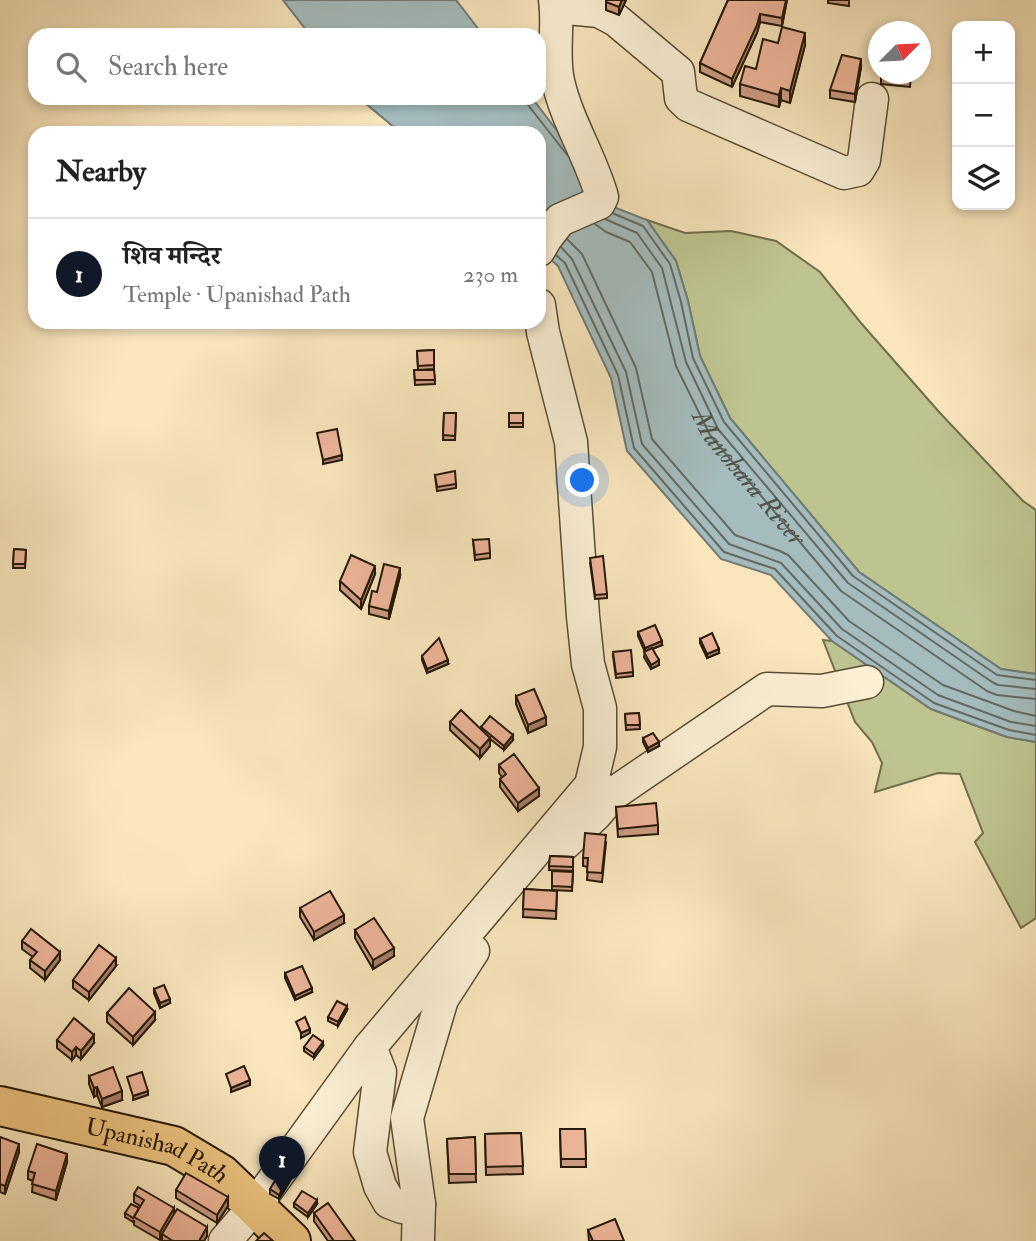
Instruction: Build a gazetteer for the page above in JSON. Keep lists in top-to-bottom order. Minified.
{"streets":{"main road":["Upanishad Path"]},"water":["Manohara River"],"north":"top right","page":{"map_buttons":["+","−"],"search":"Search here","heading":"Nearby","list":[{"mark":"1","name":"शिव मन्दिर","note":"Temple · Upanishad Path","value":"230 m"}],"pins":"1"}}
